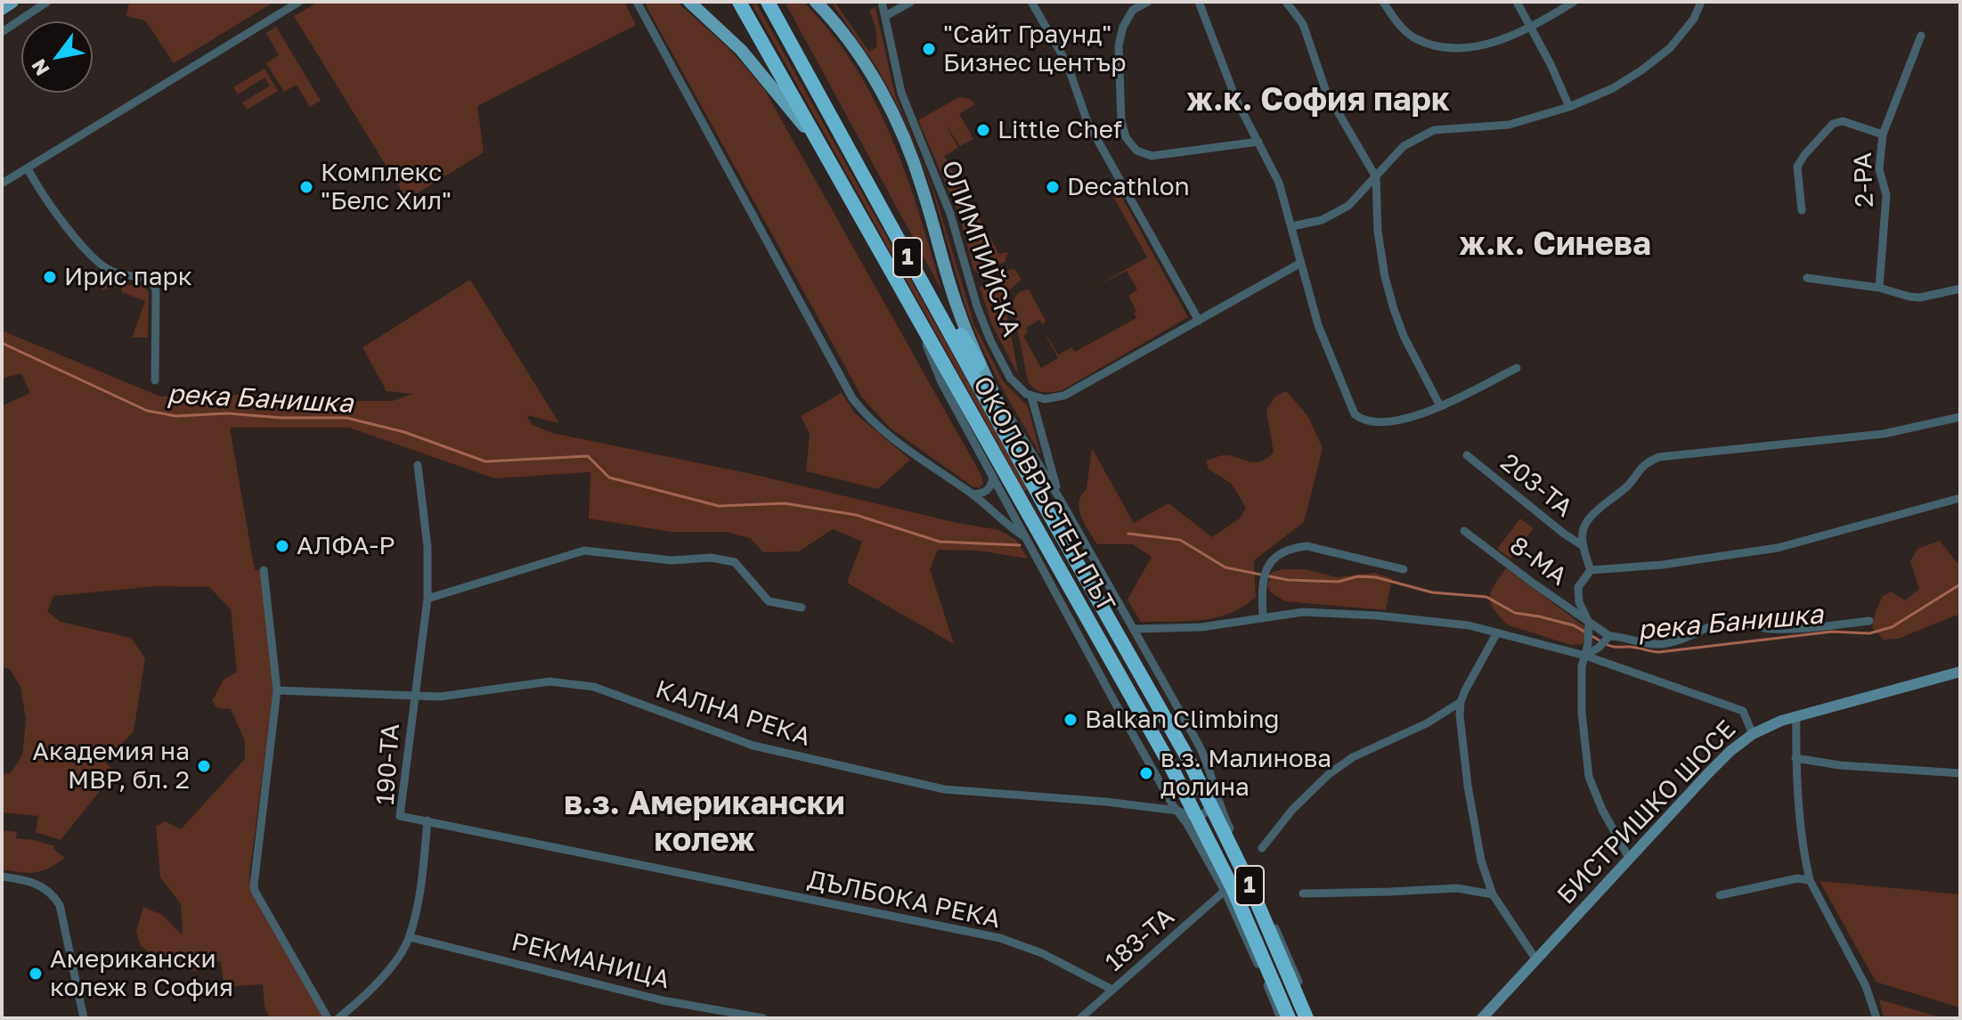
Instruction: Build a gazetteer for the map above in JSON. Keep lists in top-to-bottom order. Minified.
{"streets":{"highway":["1","ОКОЛОВРЪСТЕН ПЪТ"],"street":["2-РА","ОЛИМПИЙСКА","203-ТА","8-МА","КАЛНА РЕКА","190-ТА","БИСТРИШКО ШОСЕ","ДЪЛБОКА РЕКА","183-ТА","РЕКМАНИЦА"]},"crossings":[["КАЛНА РЕКА","190-ТА"],["190-ТА","ДЪЛБОКА РЕКА"],["190-ТА","РЕКМАНИЦА"],["ДЪЛБОКА РЕКА","183-ТА"]],"districts":["ж.к. София парк","ж.к. Синева","в.з. Американски колеж"],"water":["река Банишка"],"places":["\"Сайт Граунд\" Бизнес център","Little Chef","Комплекс \"Белс Хил\"","Decathlon","Ирис парк","АЛФА-Р","Balkan Climbing","Академия на МВР, бл. 2","в.з. Малинова долина","Американски колеж в София"],"north":"bottom left"}
